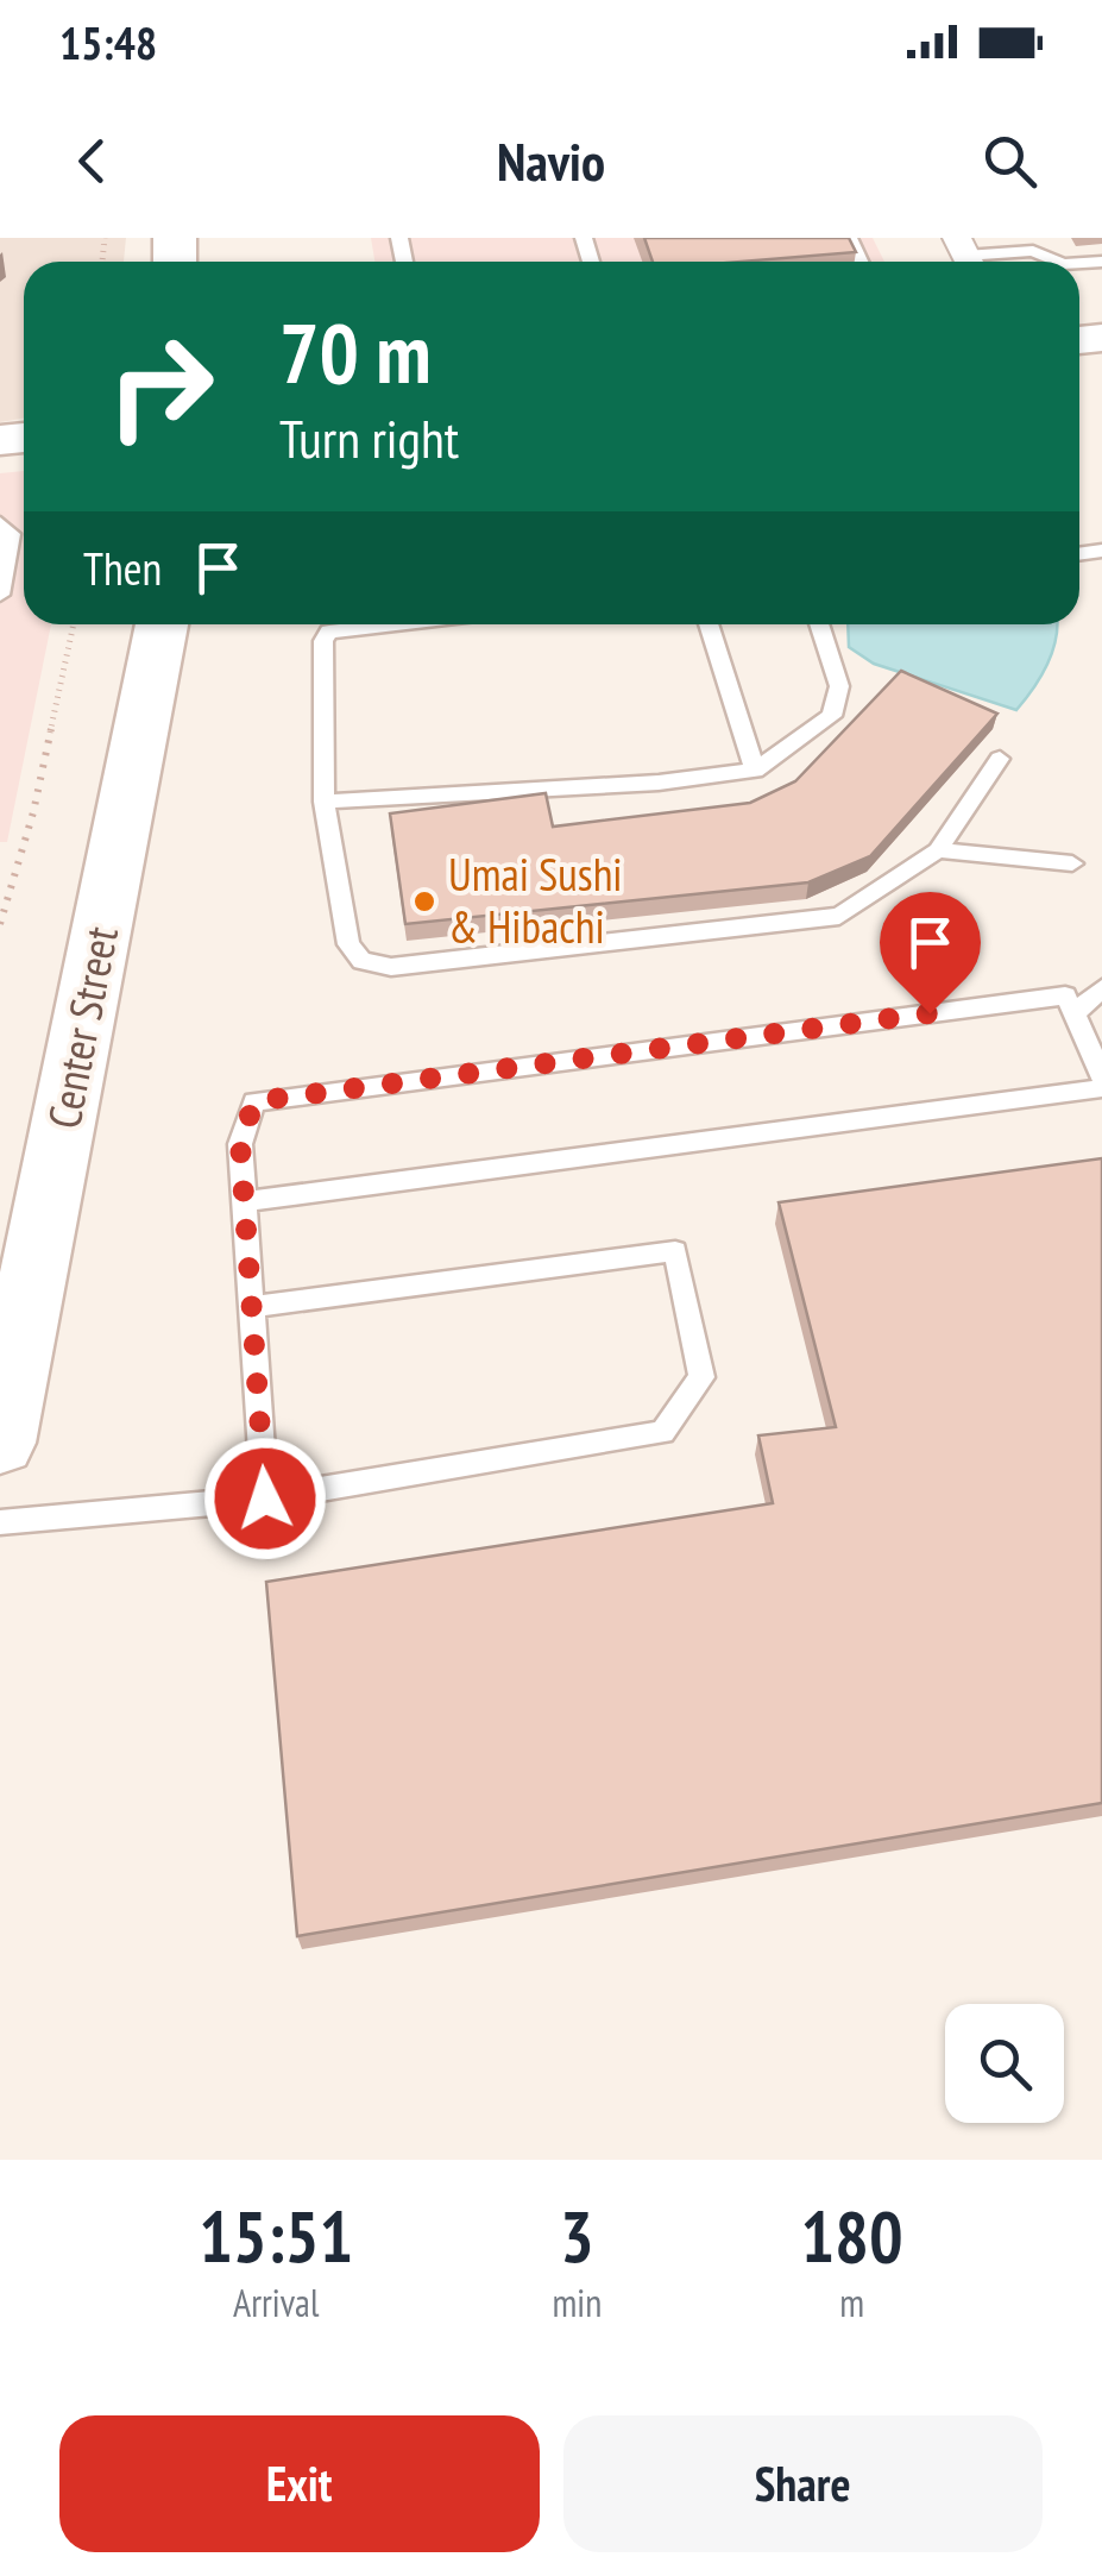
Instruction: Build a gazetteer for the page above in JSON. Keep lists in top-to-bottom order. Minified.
{"streets":{"street":["Center Street"]},"places":["Umai Sushi & Hibachi"],"page":{"status":"15:48","header":"Navio","turn":["70 m","Turn right"],"then":"Then","eta":["15:51","Arrival","3","min","180","m"],"buttons":["Exit","Share"]}}
